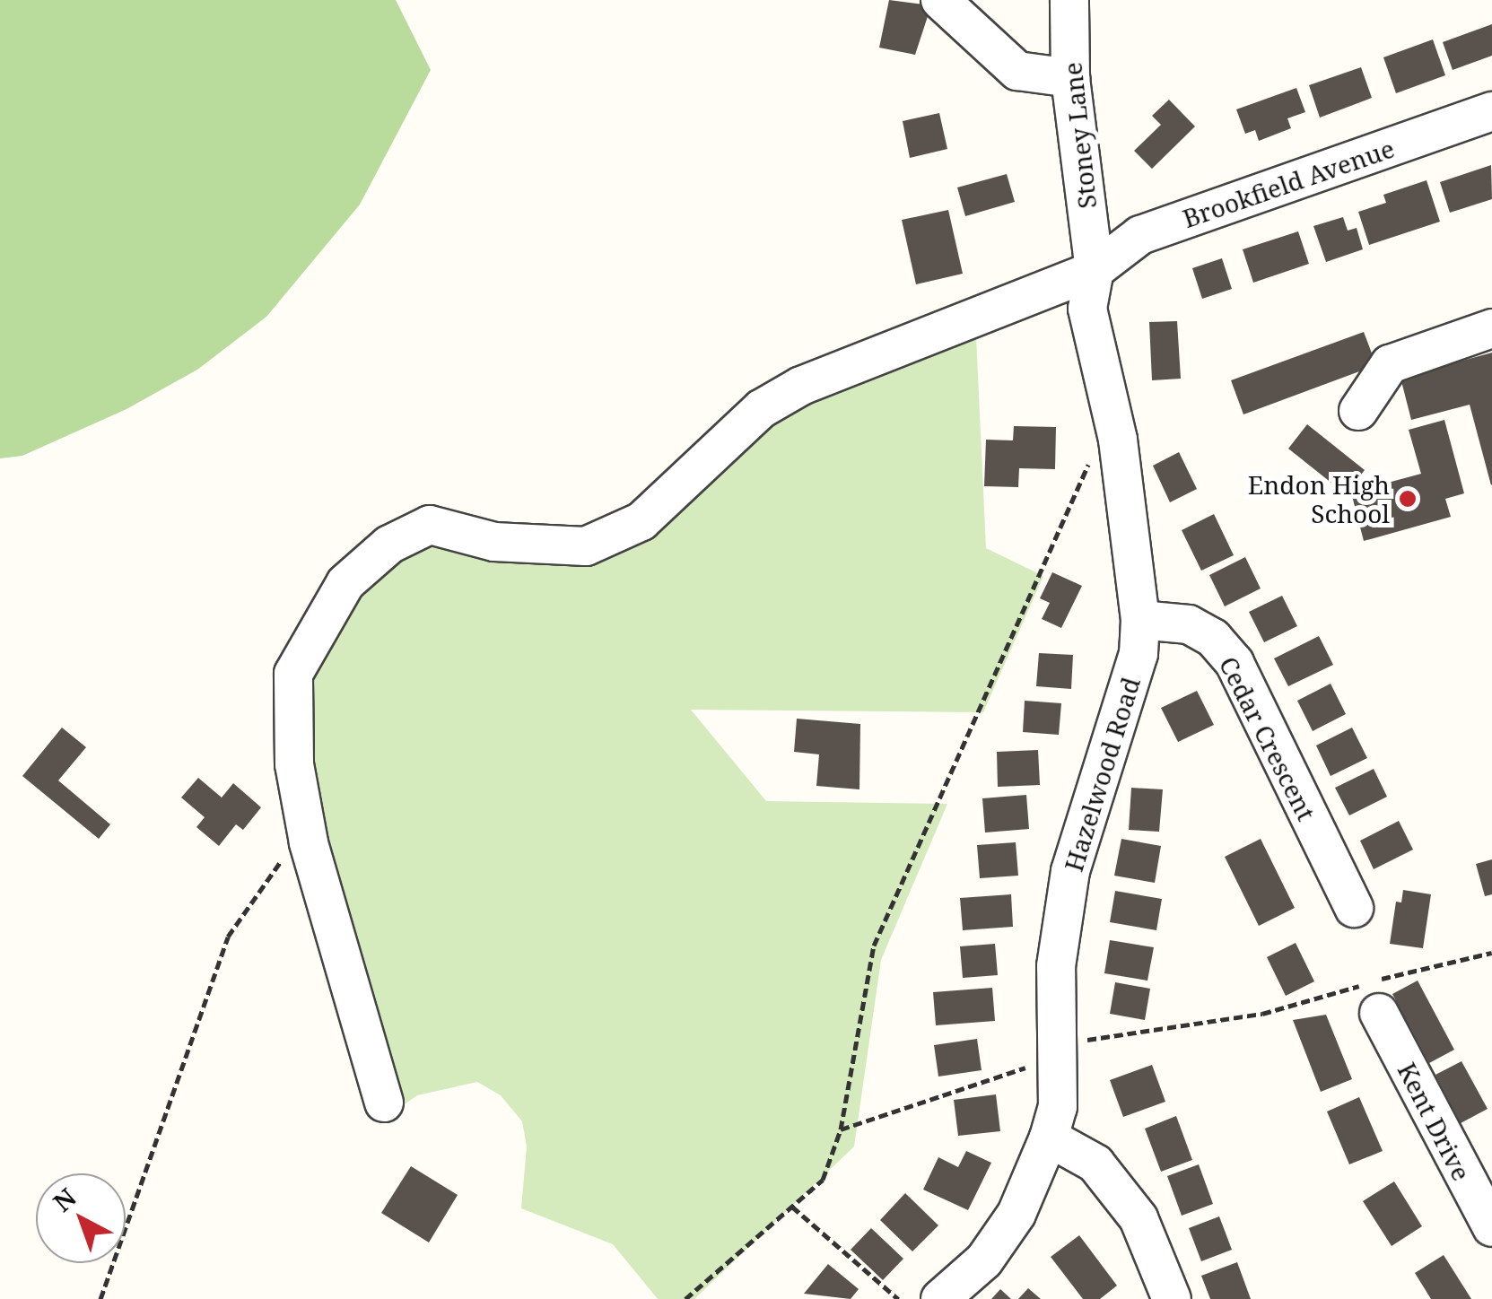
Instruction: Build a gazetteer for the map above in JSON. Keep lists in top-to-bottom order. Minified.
{"streets":{"street":["Stoney Lane","Brookfield Avenue","Cedar Crescent","Hazelwood Road","Kent Drive"]},"crossings":[["Stoney Lane","Brookfield Avenue"],["Stoney Lane","Hazelwood Road"],["Brookfield Avenue","Hazelwood Road"],["Cedar Crescent","Hazelwood Road"]],"places":["Endon High School"],"north":"top left"}
